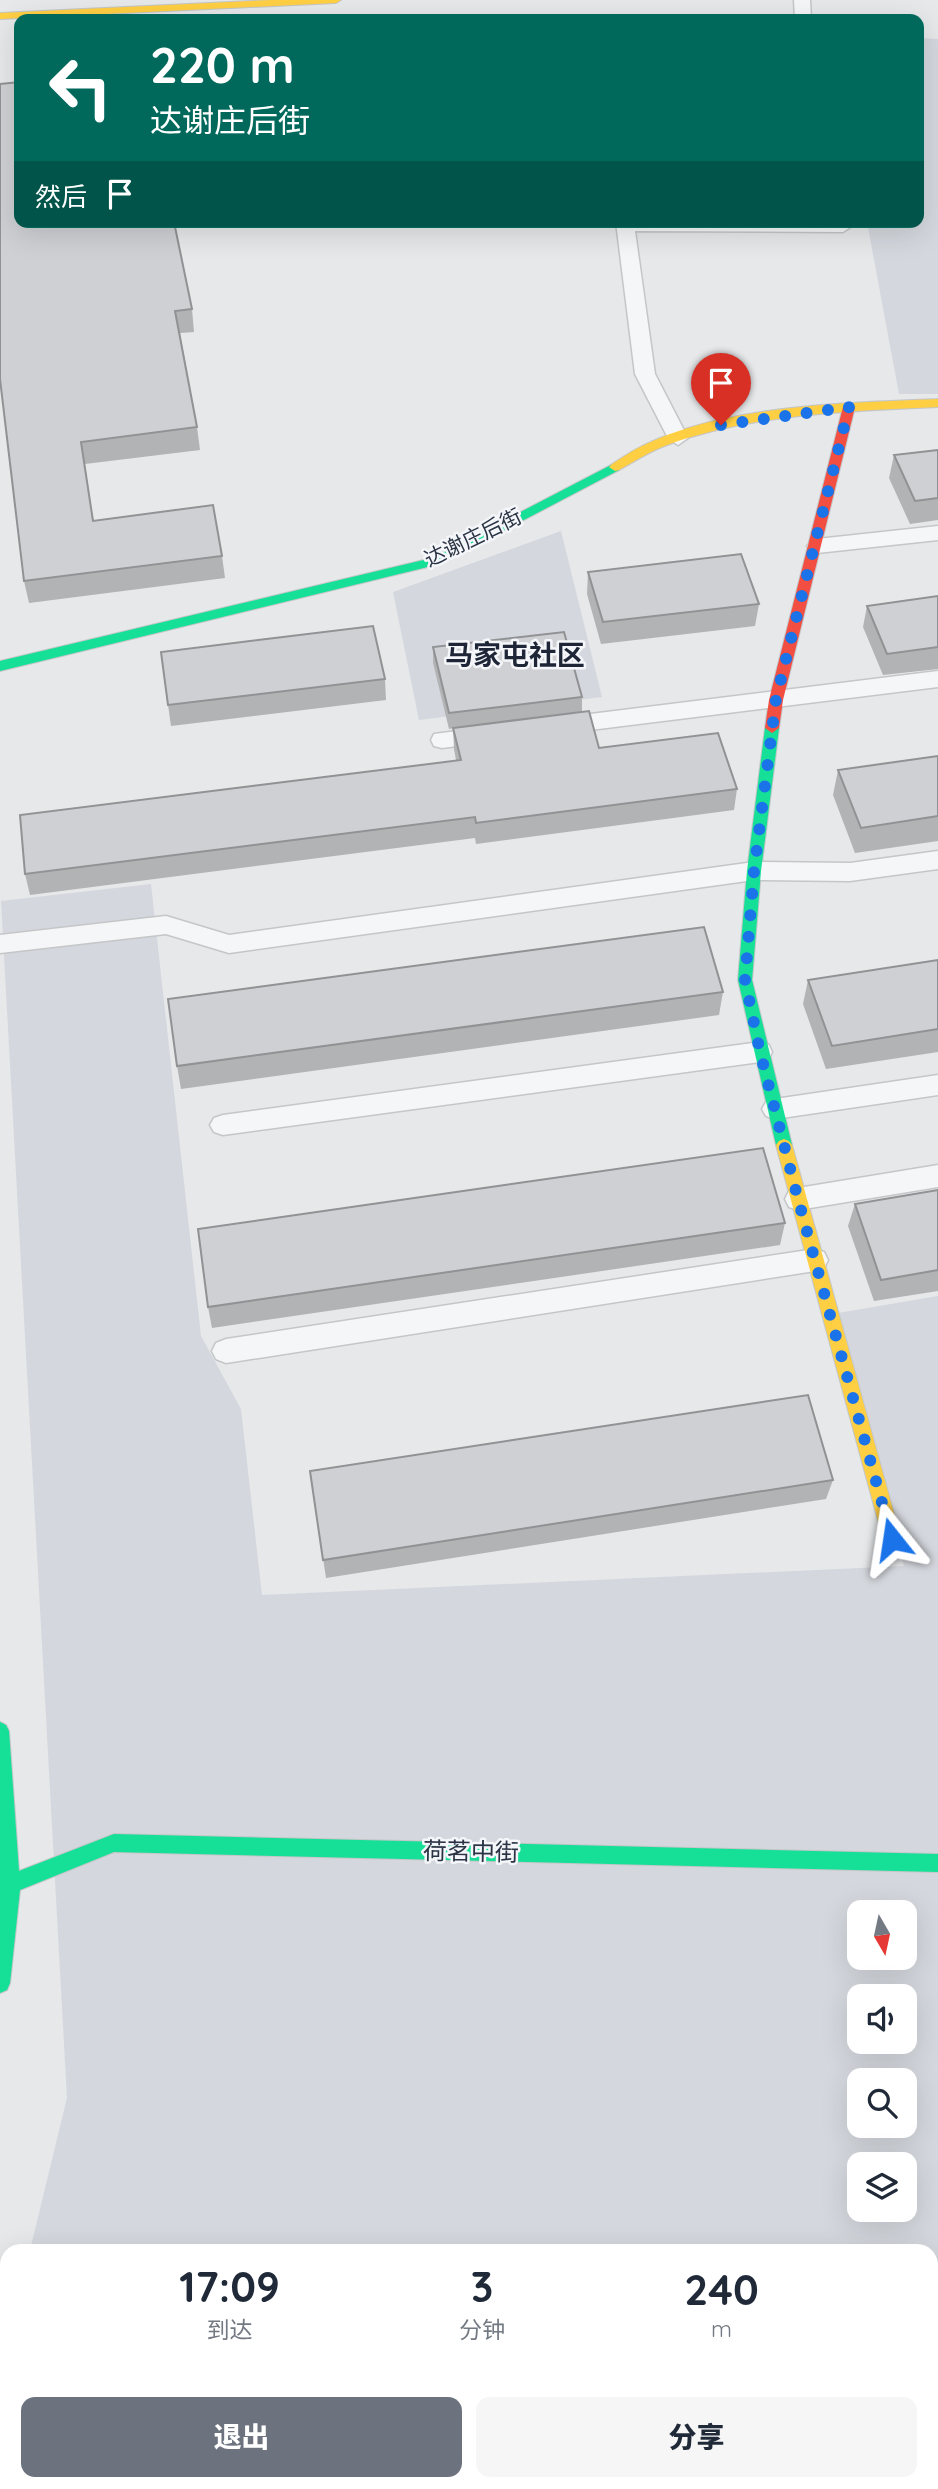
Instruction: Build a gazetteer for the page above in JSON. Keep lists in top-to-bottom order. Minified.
{"streets":{"street":["达谢庄后街","荷茗中街"]},"districts":["马家屯社区"],"north":"bottom","page":{"turn":["220 m","达谢庄后街"],"then":"然后","eta":["17:09","到达","3","分钟","240","m"],"buttons":["退出","分享"]}}
